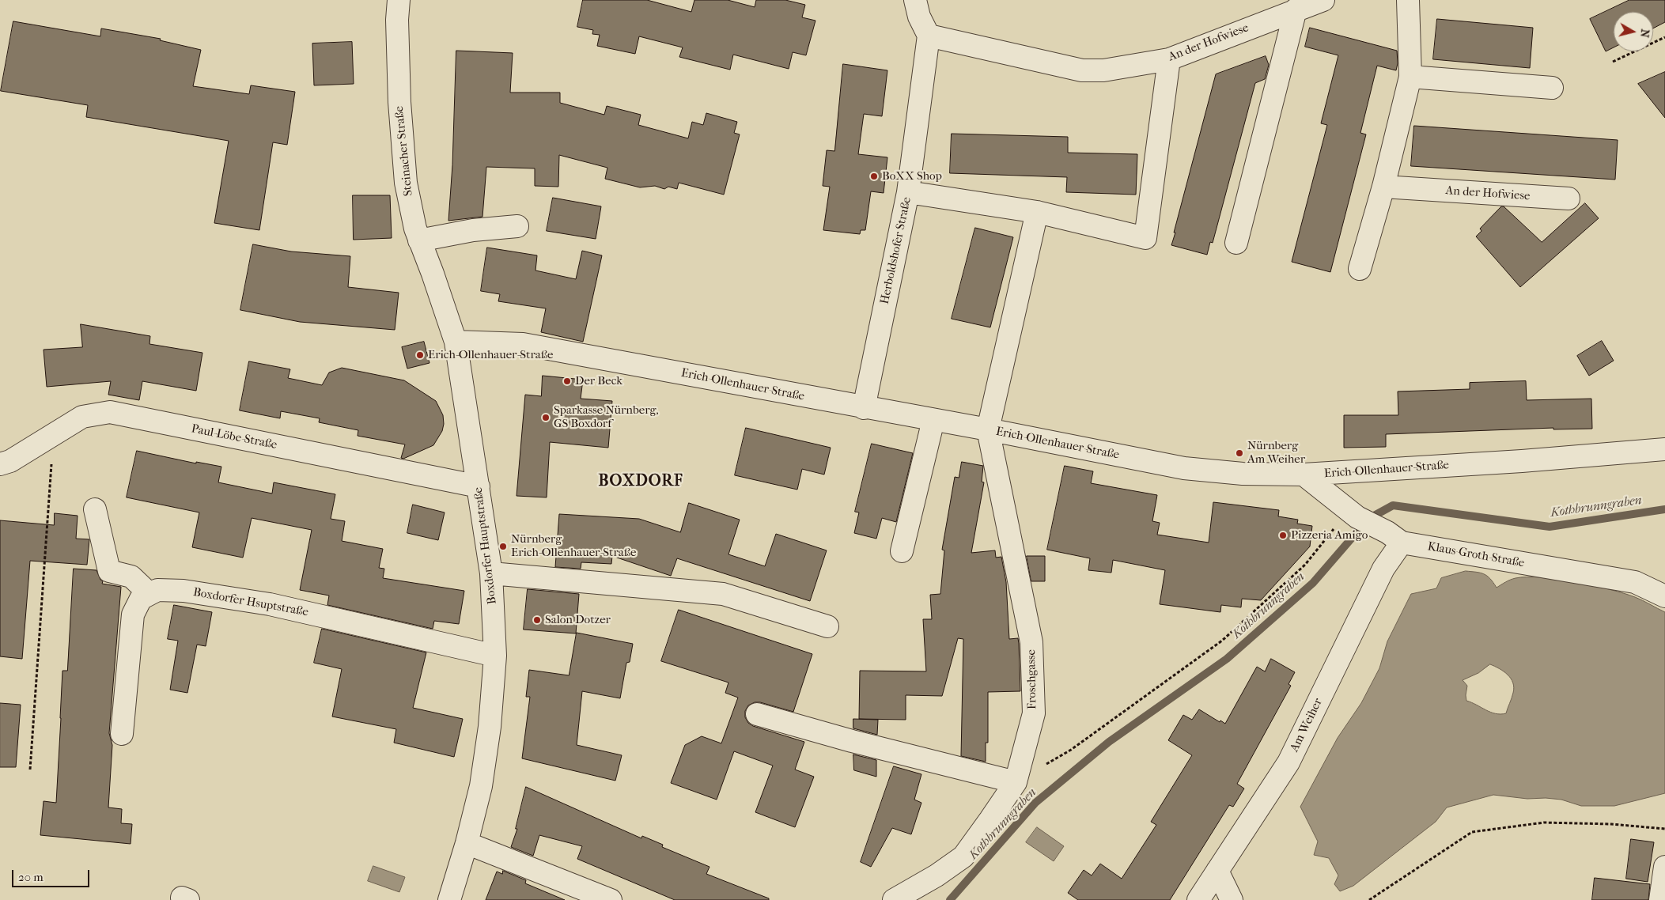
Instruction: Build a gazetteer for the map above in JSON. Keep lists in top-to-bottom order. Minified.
{"streets":{"street":["An der Hofwiese","Steinacher Straße","Herboldshofer Straße","Erich-Ollenhauer-Straße","Paul-Löbe-Straße","Boxdorfer Hauptstraße","Klaus-Groth-Straße","Boxdorfer Hsuptstraße","Froschgasse","Am Weiher"]},"crossings":[["An der Hofwiese","Herboldshofer Straße"],["Steinacher Straße","Erich-Ollenhauer-Straße"],["Steinacher Straße","Boxdorfer Hauptstraße"],["Herboldshofer Straße","Erich-Ollenhauer-Straße"],["Erich-Ollenhauer-Straße","Boxdorfer Hauptstraße"],["Erich-Ollenhauer-Straße","Klaus-Groth-Straße"],["Erich-Ollenhauer-Straße","Froschgasse"],["Paul-Löbe-Straße","Boxdorfer Hauptstraße"],["Boxdorfer Hauptstraße","Boxdorfer Hsuptstraße"],["Klaus-Groth-Straße","Am Weiher"]],"districts":["BOXDORF"],"water":["Kothbrunngraben"],"places":["BoXX Shop","Erich-Ollenhauer-Straße","Der Beck","Sparkasse Nürnberg, GS Boxdorf","Nürnberg Am Weiher","Pizzeria Amigo","Nürnberg Erich-Ollenhauer-Straße","Salon Dotzer"],"scale_bar":"20 m","north":"right"}
